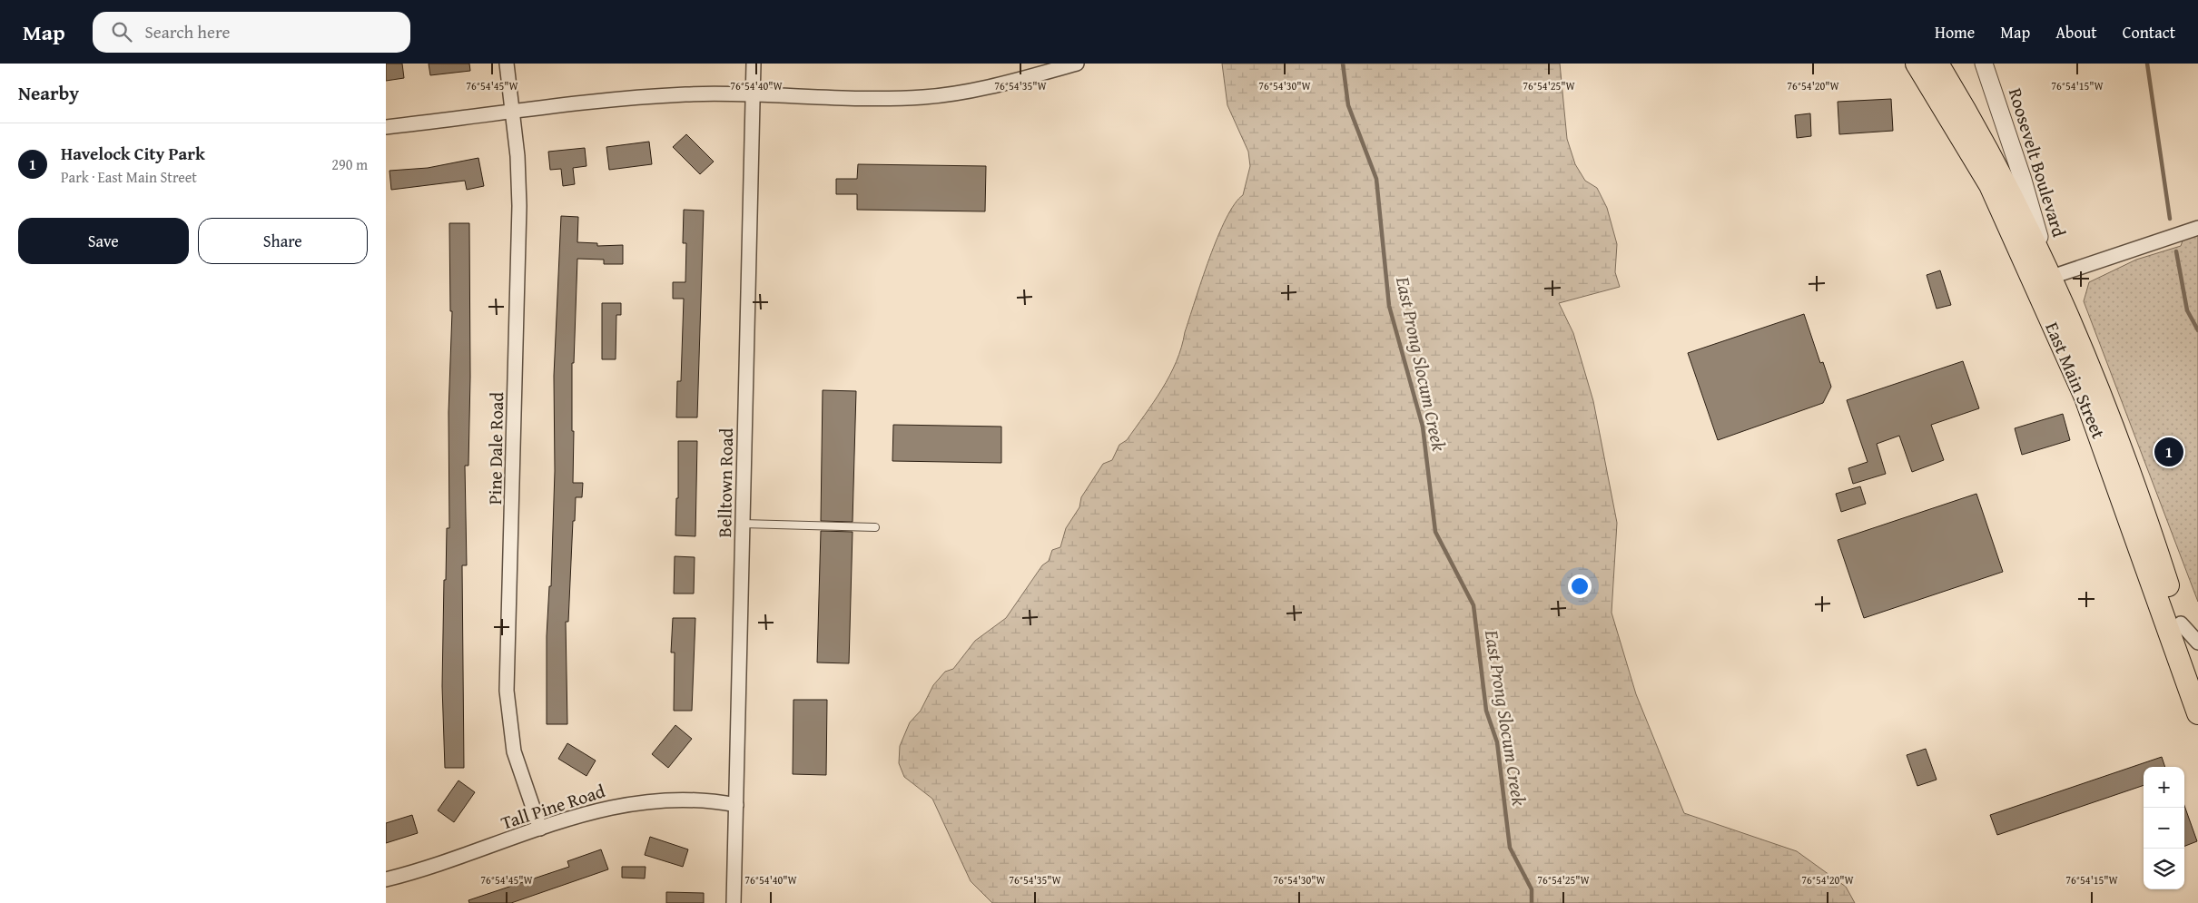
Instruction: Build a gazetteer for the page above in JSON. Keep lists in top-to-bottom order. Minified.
{"streets":{"main road":["East Main Street"],"street":["Roosevelt Boulevard","Pine Dale Road","Belltown Road","Tall Pine Road"]},"crossings":[["Roosevelt Boulevard","East Main Street"],["Pine Dale Road","Tall Pine Road"],["Belltown Road","Tall Pine Road"]],"water":["East Prong Slocum Creek"],"page":{"header":"Map","search":"Search here","nav":["Home","Map","About","Contact"],"heading":"Nearby","list":[{"mark":"1","name":"Havelock City Park","note":"Park · East Main Street","value":"290 m"}],"buttons":["Save","Share"],"pins":"1","map_buttons":["+","−"]},"coordinates":["76°54'45\"W","76°54'40\"W","76°54'35\"W","76°54'30\"W","76°54'25\"W","76°54'20\"W","76°54'15\"W"]}
